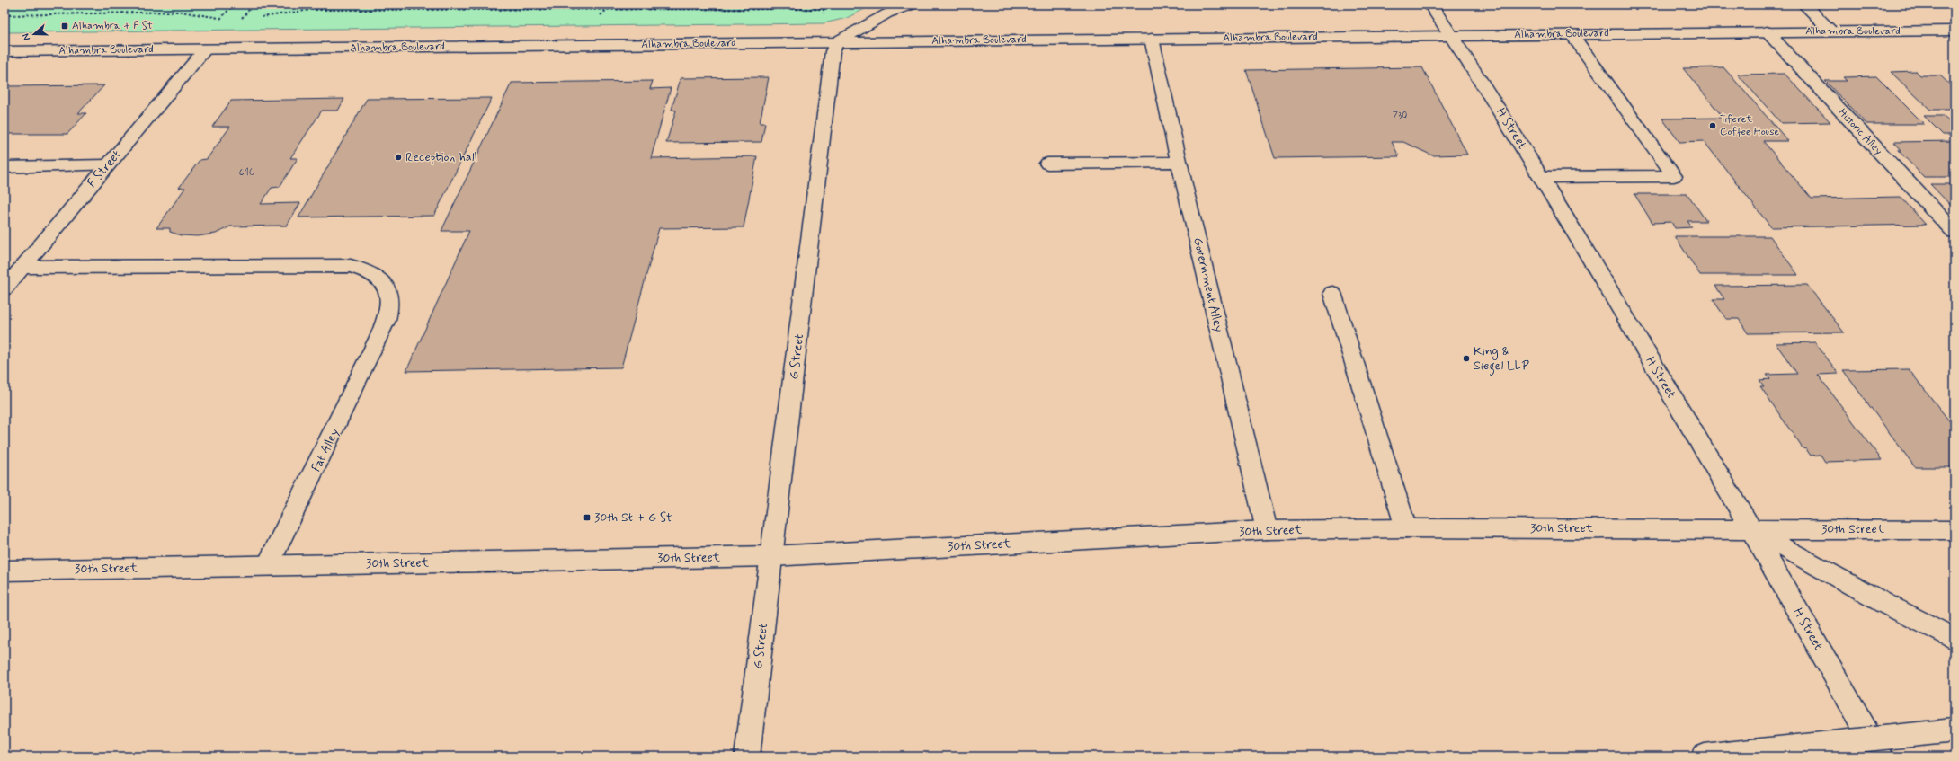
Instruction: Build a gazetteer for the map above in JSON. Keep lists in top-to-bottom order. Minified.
{"streets":{"main road":["Alhambra Boulevard","H Street","Historic Alley","F Street","Government Alley","G Street","Fat Alley","30th Street"]},"crossings":[["Alhambra Boulevard","H Street"],["Alhambra Boulevard","Historic Alley"],["Alhambra Boulevard","F Street"],["Alhambra Boulevard","Government Alley"],["Alhambra Boulevard","G Street"],["H Street","30th Street"],["F Street","Fat Alley"],["Government Alley","30th Street"],["G Street","30th Street"],["Fat Alley","30th Street"]],"places":{"transit":["Alhambra + F St","30th St + G St"],"other":["Tiferet Coffee House","Reception hall","King & Siegel LLP"]},"house_numbers":["730","616"],"north":"left"}
